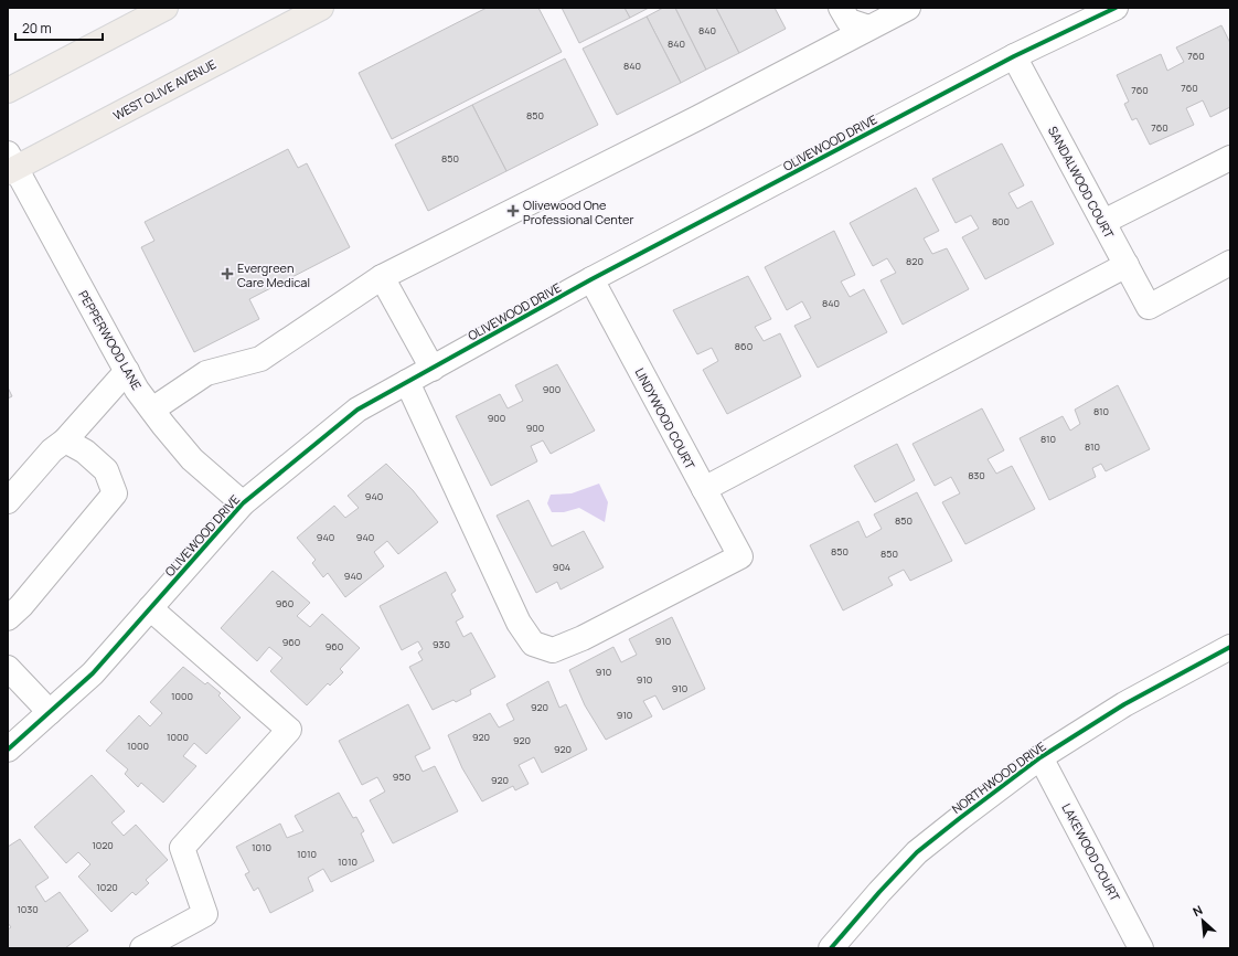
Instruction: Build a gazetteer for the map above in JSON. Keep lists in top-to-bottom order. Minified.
{"streets":{"main road":["WEST OLIVE AVENUE"],"street":["OLIVEWOOD DRIVE","SANDALWOOD COURT","PEPPERWOOD LANE","LINDYWOOD COURT","NORTHWOOD DRIVE","LAKEWOOD COURT"]},"crossings":[["WEST OLIVE AVENUE","PEPPERWOOD LANE"],["OLIVEWOOD DRIVE","SANDALWOOD COURT"],["OLIVEWOOD DRIVE","PEPPERWOOD LANE"],["OLIVEWOOD DRIVE","LINDYWOOD COURT"],["NORTHWOOD DRIVE","LAKEWOOD COURT"]],"places":{"health":["Olivewood One Professional Center","Evergreen Care Medical"]},"house_numbers":["840","840","760","840","760","760","850","760","850","800","820","840","860","900","810","900","900","810","810","830","940","850","940","940","850","850","904","940","960","910","960","930","960","910","910","910","1000","920","910","1000","920","920","1000","920","950","920","1020","1010","1010","1010","1020","1030"],"scale_bar":"20 m","north":"top left"}
